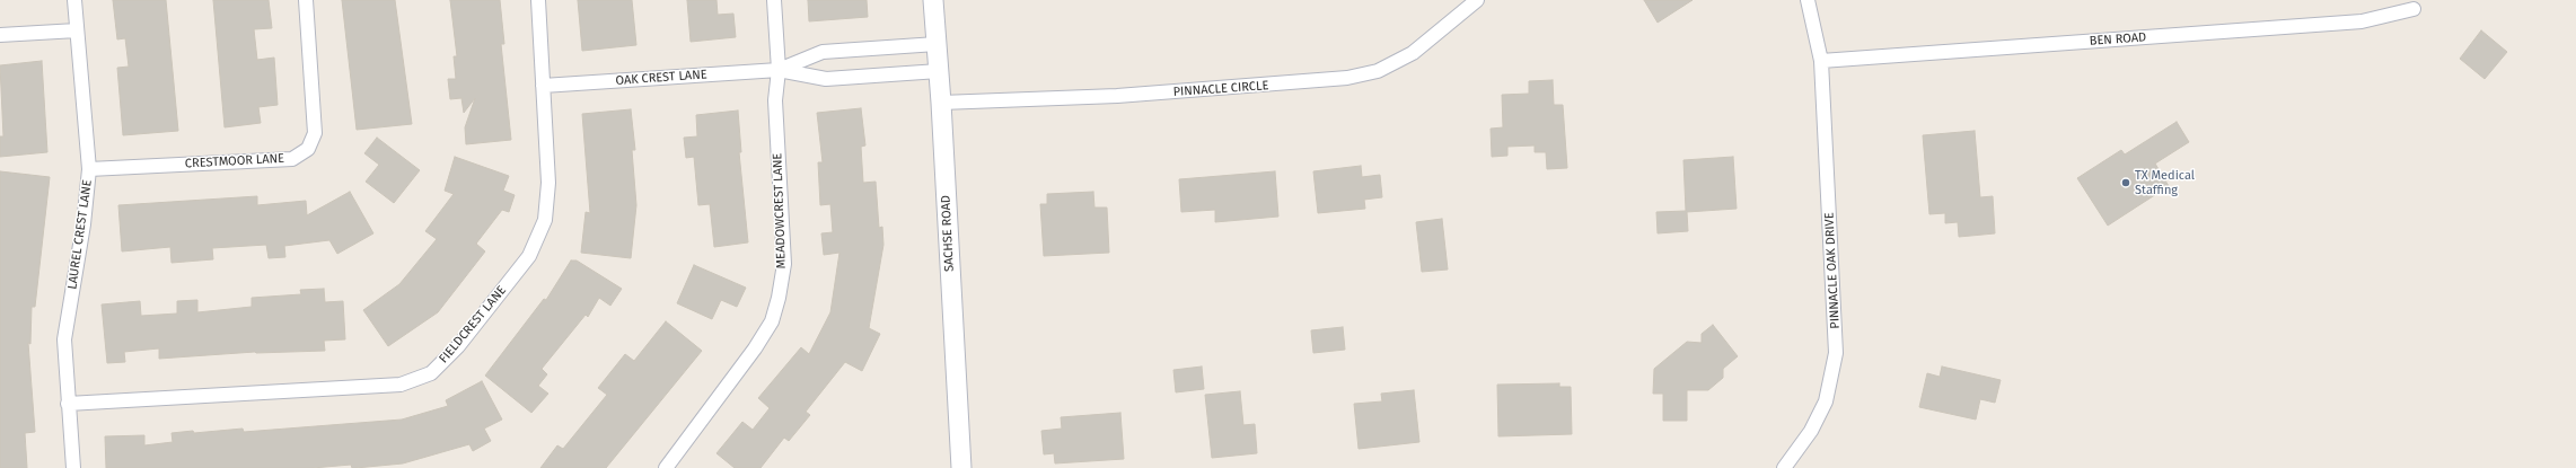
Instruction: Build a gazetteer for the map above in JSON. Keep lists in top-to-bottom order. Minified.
{"streets":{"main road":["SACHSE ROAD"],"street":["BEN ROAD","OAK CREST LANE","PINNACLE CIRCLE","CRESTMOOR LANE","MEADOWCREST LANE","LAUREL CREST LANE","PINNACLE OAK DRIVE","FIELDCREST LANE"]},"crossings":[["BEN ROAD","PINNACLE OAK DRIVE"],["OAK CREST LANE","MEADOWCREST LANE"],["OAK CREST LANE","SACHSE ROAD"],["OAK CREST LANE","FIELDCREST LANE"],["PINNACLE CIRCLE","SACHSE ROAD"],["CRESTMOOR LANE","LAUREL CREST LANE"],["LAUREL CREST LANE","FIELDCREST LANE"]],"places":["TX Medical Staffing"]}
